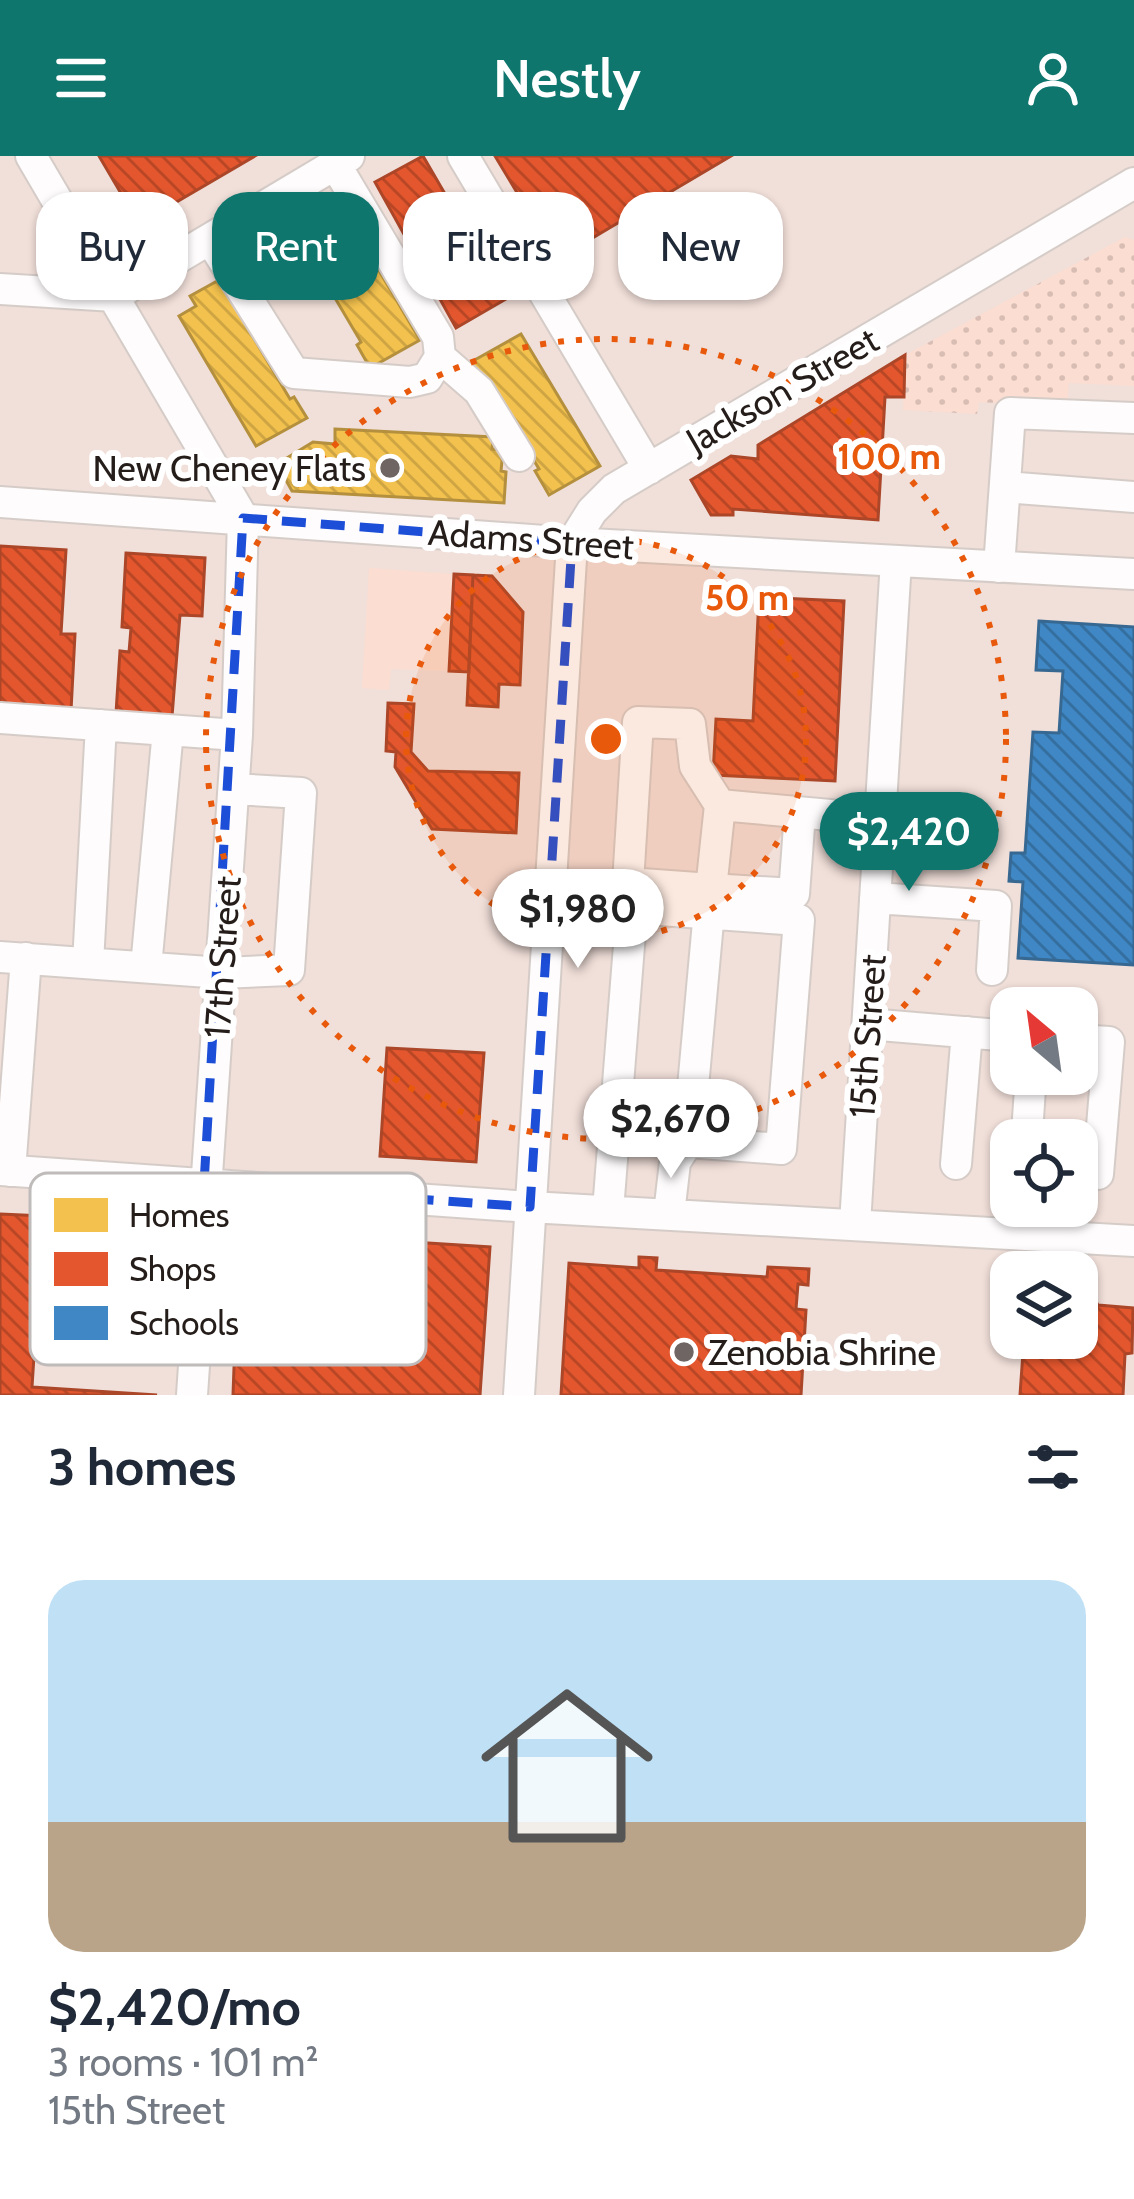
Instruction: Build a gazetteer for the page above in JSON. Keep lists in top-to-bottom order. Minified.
{"streets":{"street":["Jackson Street","Adams Street","17th Street","15th Street"]},"crossings":[["Jackson Street","Adams Street"],["Adams Street","17th Street"],["Adams Street","15th Street"]],"places":["New Cheney Flats","Zenobia Shrine"],"legend":["Homes","Shops","Schools"],"north":"top left","page":{"header":"Nestly","chip":["Buy","Rent","Filters","New"],"price":["$2,420","$1,980","$2,670"],"heading":"3 homes","list":[{"name":"$2,420/mo","note":"3 rooms · 101 m² · 15th Street"}]},"rings":["100 m","50 m"]}
